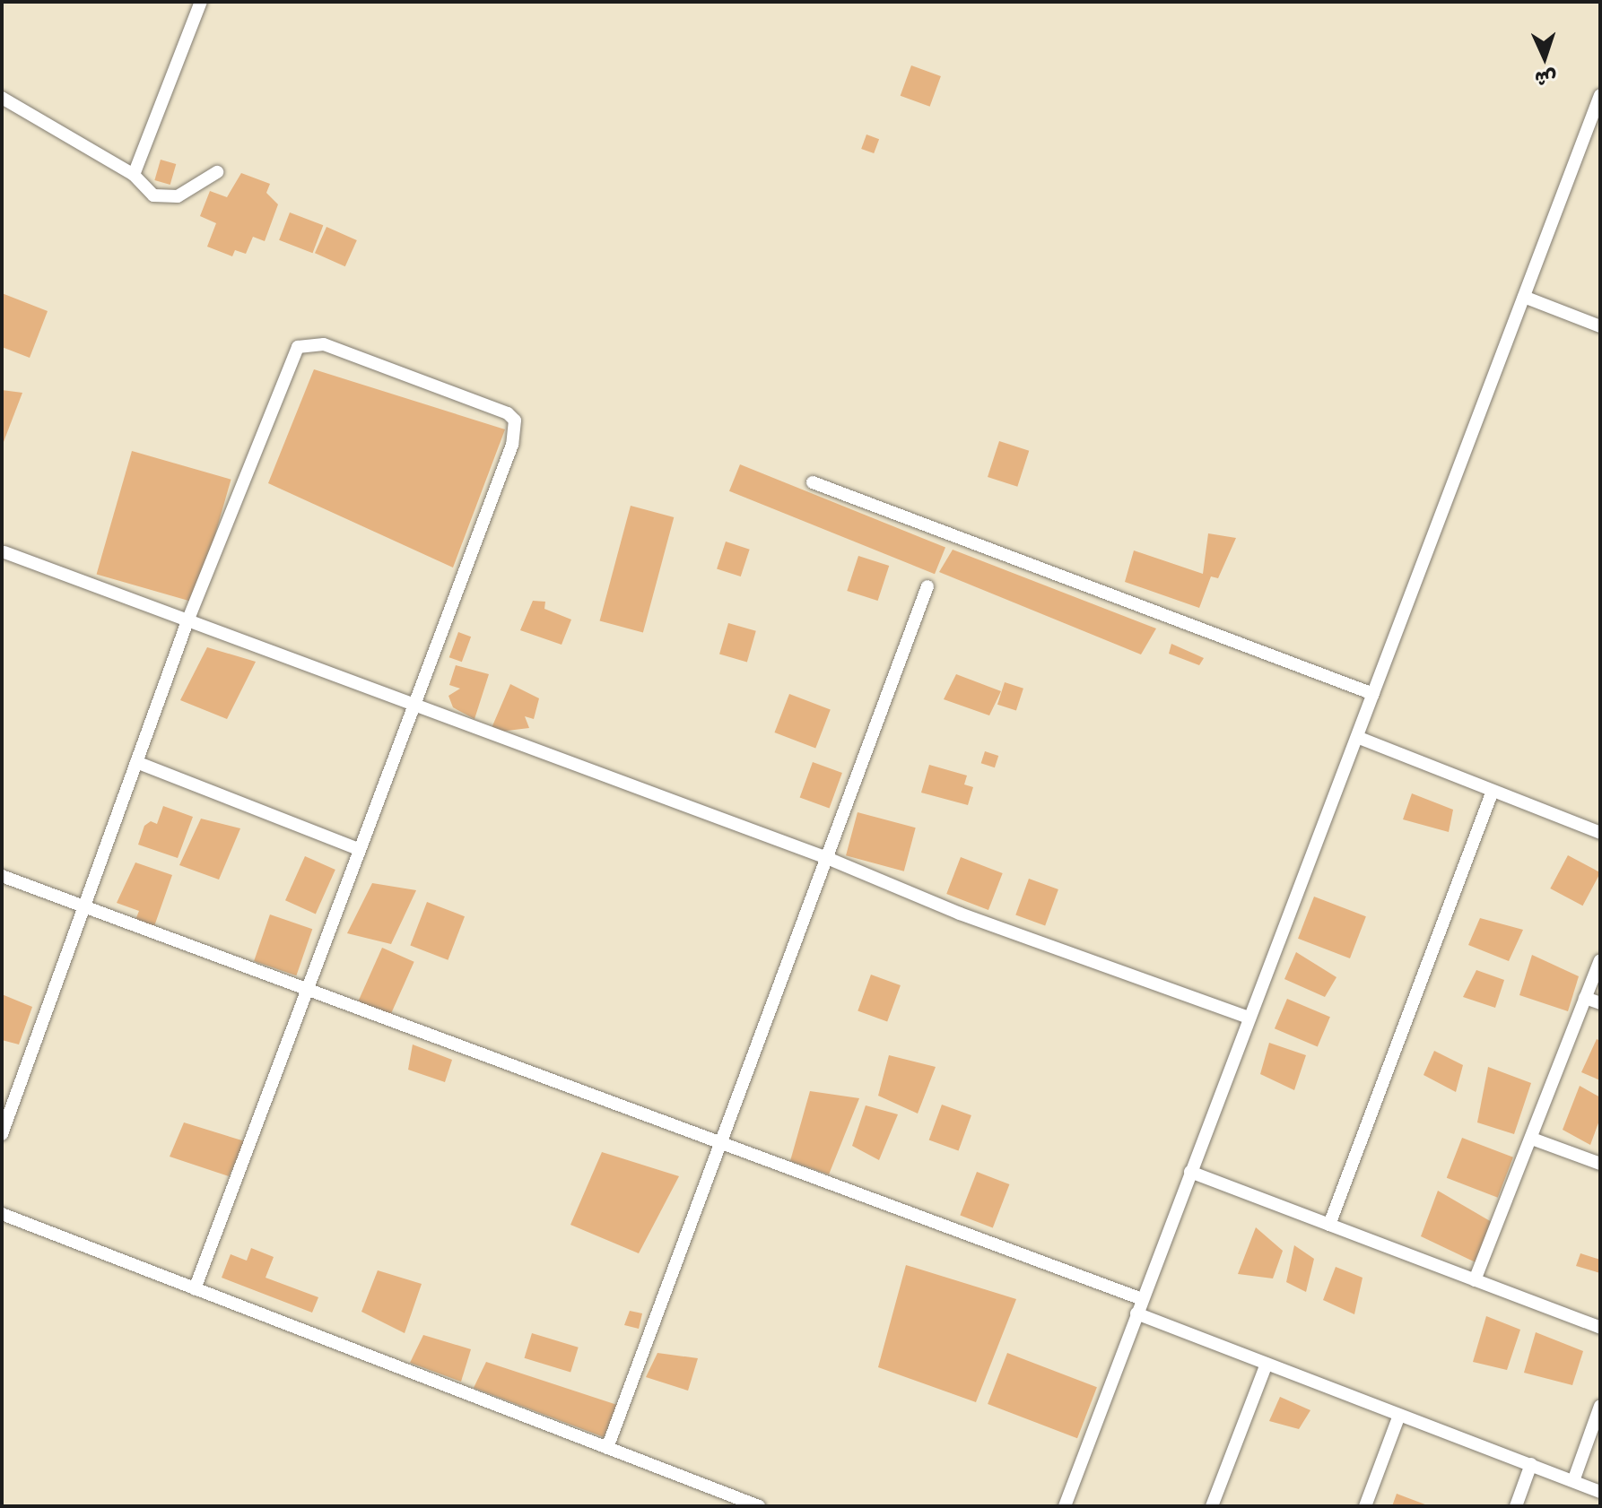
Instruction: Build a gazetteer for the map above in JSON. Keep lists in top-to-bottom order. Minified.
{"north":"bottom"}
